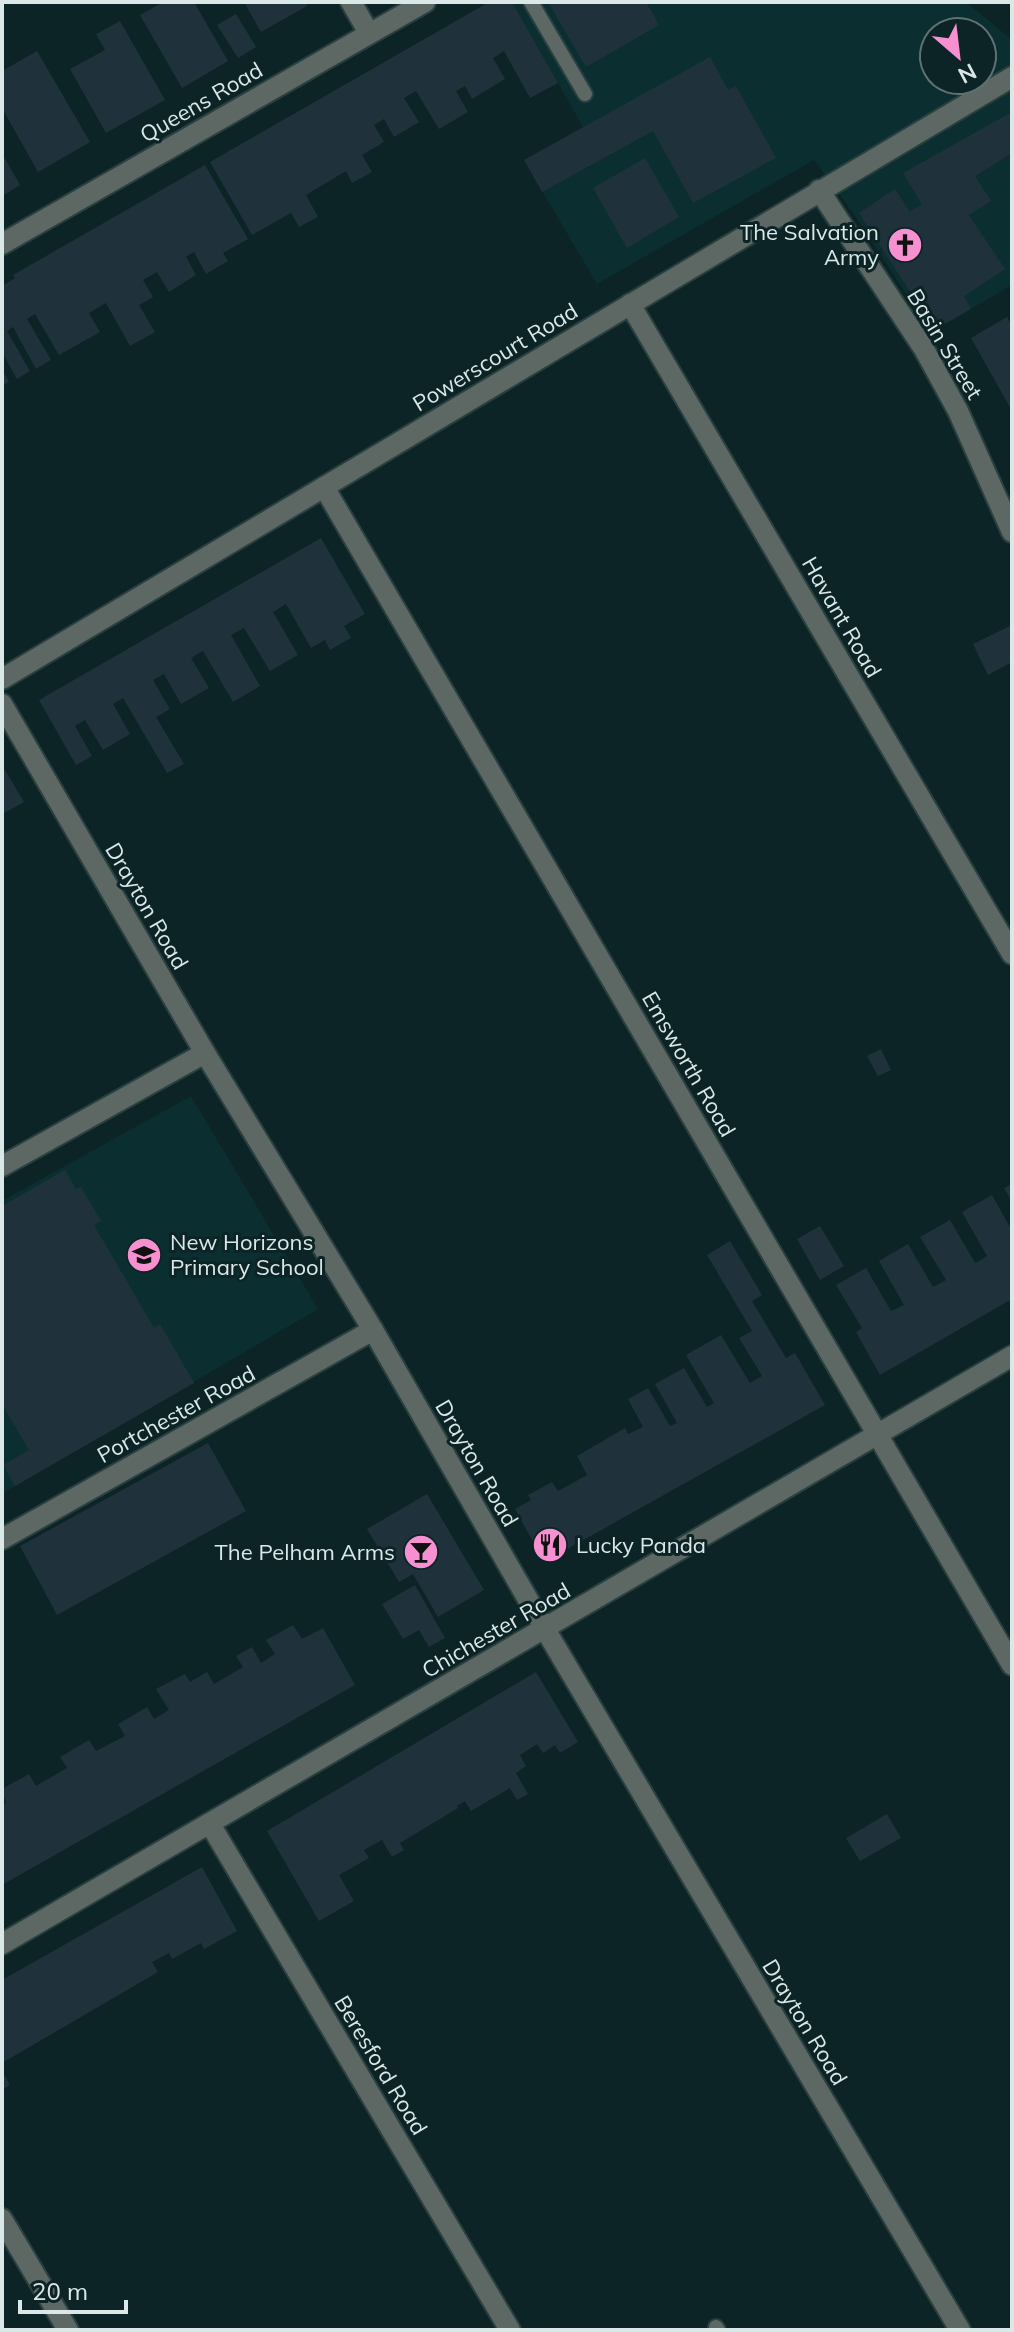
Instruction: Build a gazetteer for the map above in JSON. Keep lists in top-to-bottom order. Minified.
{"streets":{"street":["Queens Road","Basin Street","Powerscourt Road","Havant Road","Drayton Road","Emsworth Road","Portchester Road","Chichester Road","Beresford Road"]},"crossings":[["Basin Street","Powerscourt Road"],["Powerscourt Road","Havant Road"],["Powerscourt Road","Emsworth Road"],["Drayton Road","Portchester Road"],["Drayton Road","Chichester Road"],["Emsworth Road","Chichester Road"],["Chichester Road","Beresford Road"]],"places":{"church":["The Salvation Army"],"school or university":["New Horizons Primary School"],"restaurant":["Lucky Panda"],"bar":["The Pelham Arms"]},"scale_bar":"20 m","north":"bottom right"}
